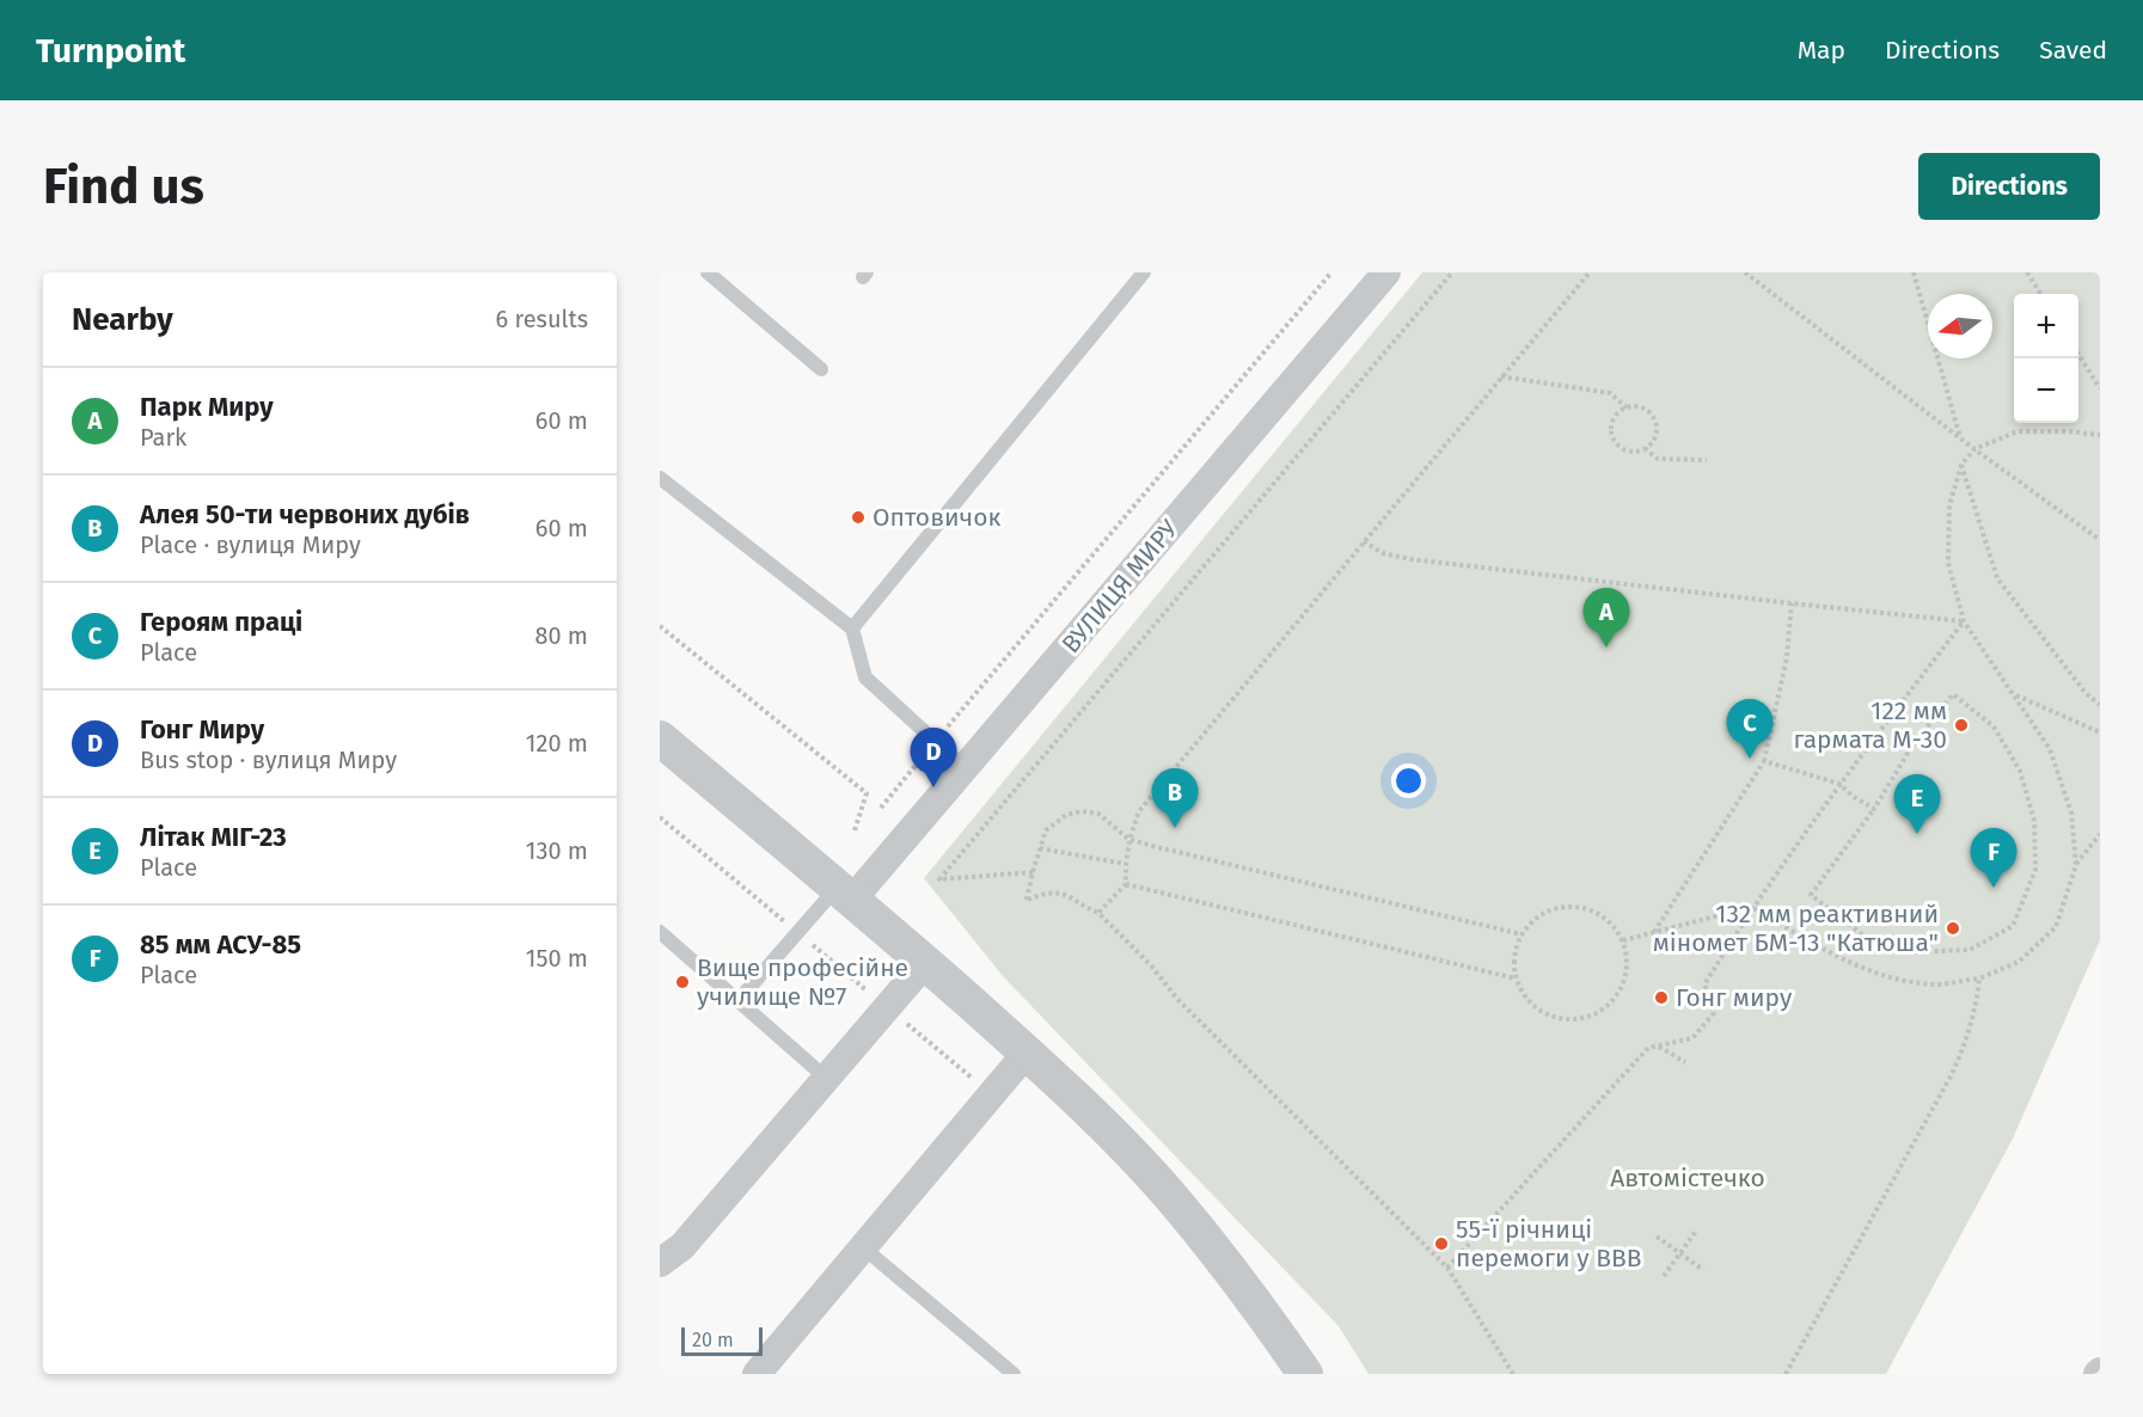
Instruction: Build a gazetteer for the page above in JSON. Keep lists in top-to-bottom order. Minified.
{"streets":{"street":["ВУЛИЦЯ МИРУ"]},"parks":["Автомістечко"],"places":["Оптовичок","122 мм гармата М-30","132 мм реактивний міномет БМ-13 \"Катюша\"","Вище професійне училище №7","Гонг миру","55-ї річниці перемоги у ВВВ"],"scale_bar":"20 m","north":"left","page":{"header":"Turnpoint","nav":["Map","Directions","Saved"],"buttons":"Directions","title":"Find us","heading":["Nearby","6 results"],"map_buttons":["+","−"],"list":[{"mark":"A","name":"Парк Миру","note":"Park","value":"60 m"},{"mark":"B","name":"Алея 50-ти червоних дубів","note":"Place · вулиця Миру","value":"60 m"},{"mark":"C","name":"Героям працi","note":"Place","value":"80 m"},{"mark":"D","name":"Гонг Миру","note":"Bus stop · вулиця Миру","value":"120 m"},{"mark":"E","name":"Літак МІГ-23","note":"Place","value":"130 m"},{"mark":"F","name":"85 мм АСУ-85","note":"Place","value":"150 m"}],"pins":["A","C","D","B","E","F"],"scale":"20 m"}}
